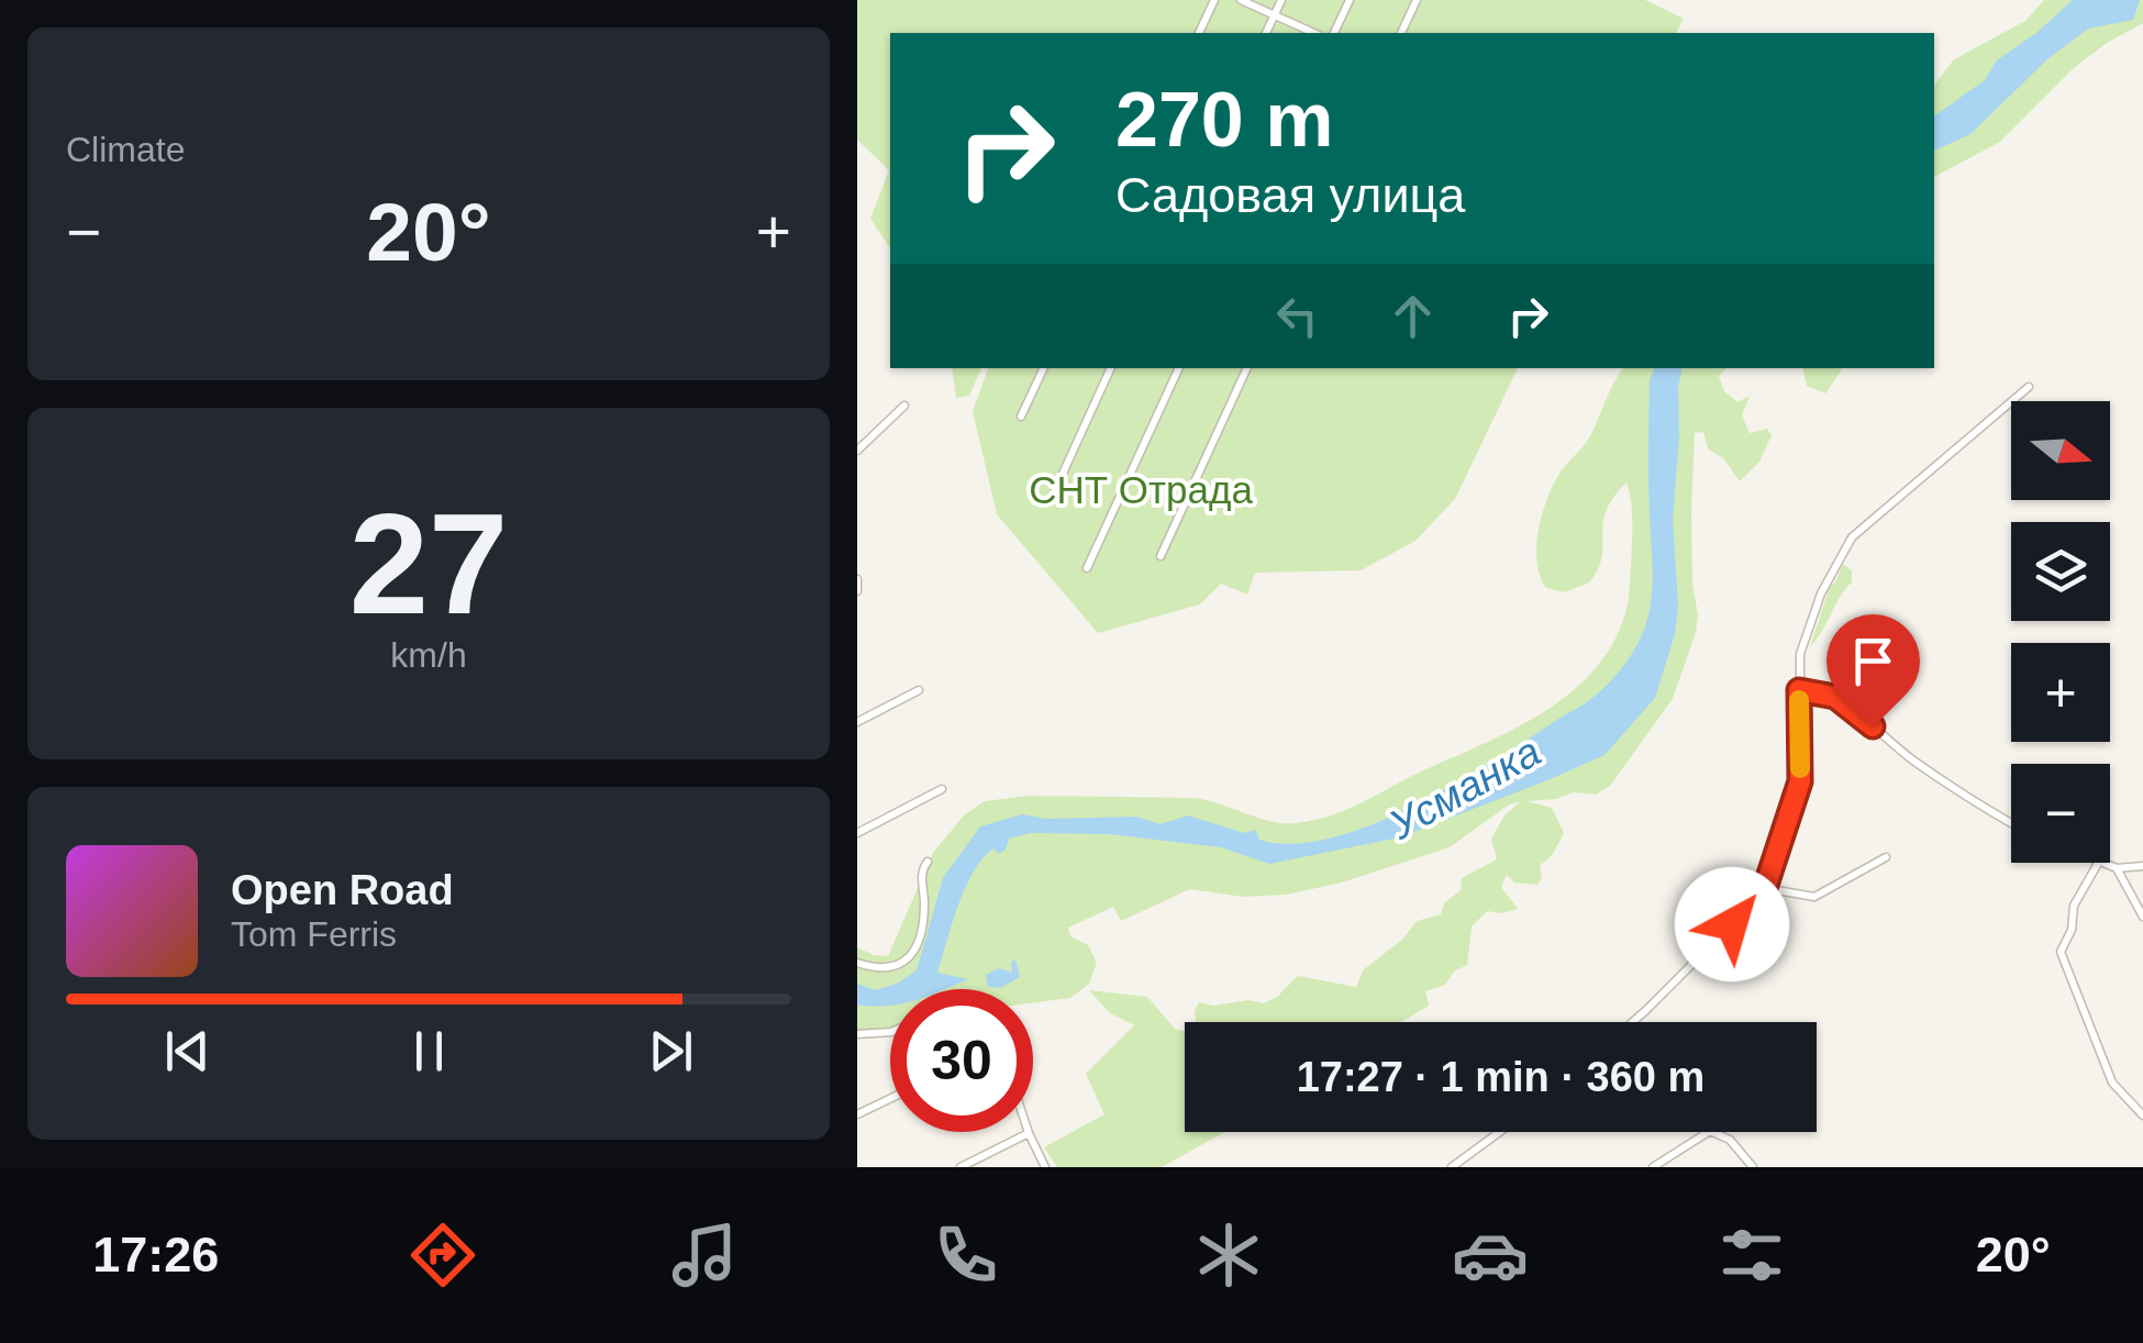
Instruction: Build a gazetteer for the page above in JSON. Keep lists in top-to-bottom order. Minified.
{"water":["Усманка"],"parks":["СНТ Отрада"],"north":"right","page":{"tile":["Climate",["27","km/h"]],"turn":["270 m","Садовая улица"],"heat":["−","20°","+"],"map_buttons":["+","−"],"song":["Open Road","Tom Ferris"],"limit":"30","trip":"17:27 · 1 min · 360 m","tabs":["17:26","20°"]}}
